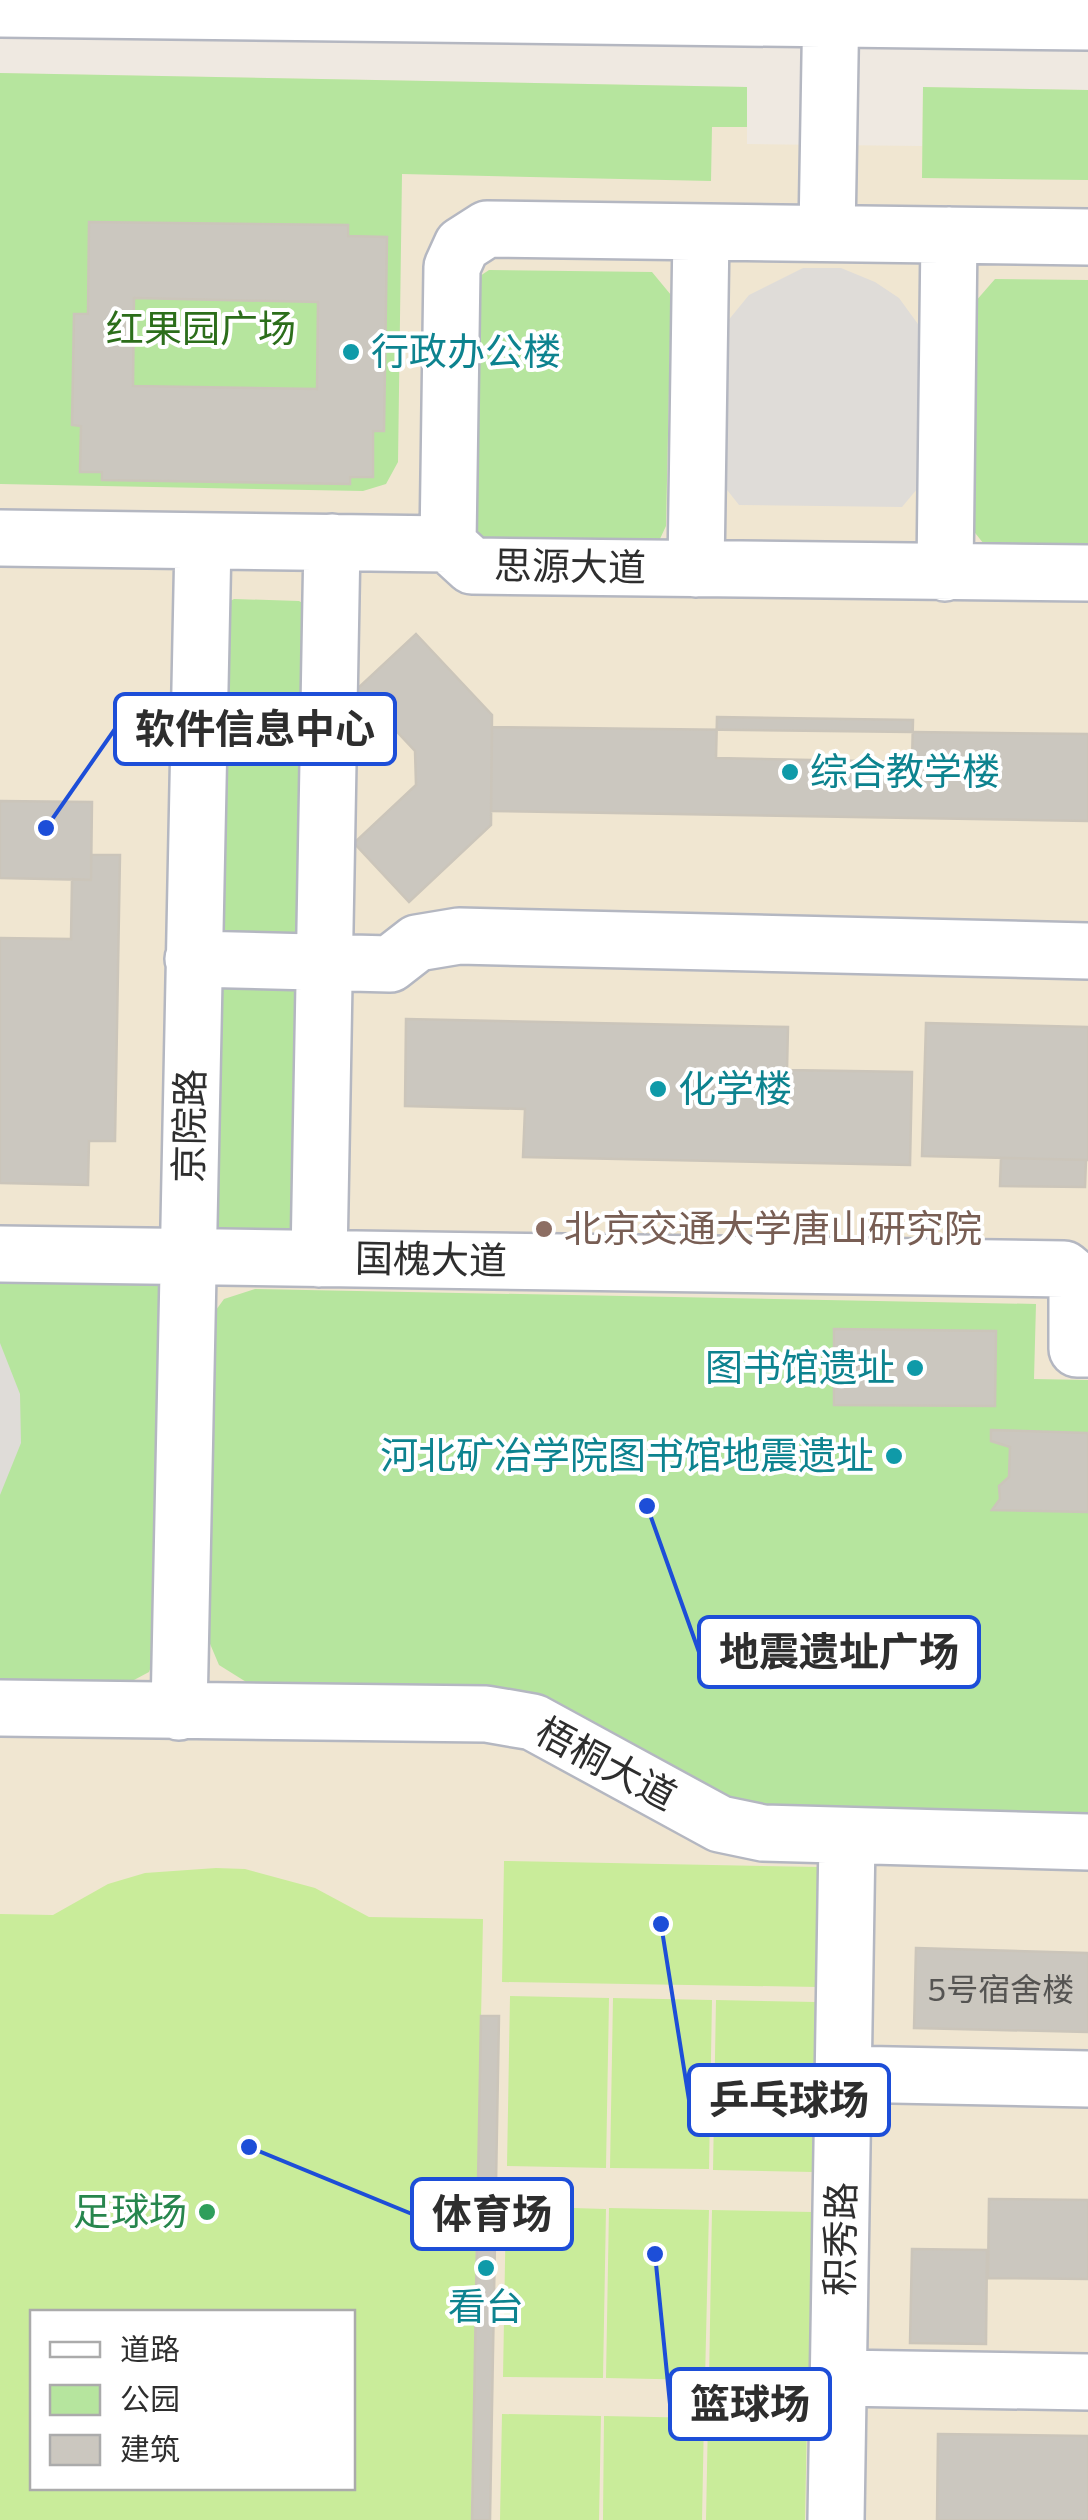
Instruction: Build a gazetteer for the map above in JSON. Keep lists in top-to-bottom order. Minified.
{"streets":{"street":["思源大道","京院路","国槐大道","梧桐大道","积秀路"]},"crossings":[["思源大道","京院路"],["京院路","国槐大道"],["京院路","梧桐大道"],["梧桐大道","积秀路"]],"parks":["红果园广场"],"places":["行政办公楼","综合教学楼","软件信息中心","化学楼","北京交通大学唐山研究院","图书馆遗址","河北矿冶学院图书馆地震遗址","地震遗址广场","乒乓球场","体育场","足球场","篮球场","看台"],"house_numbers":["5号宿舍楼"],"legend":["道路","公园","建筑"]}
